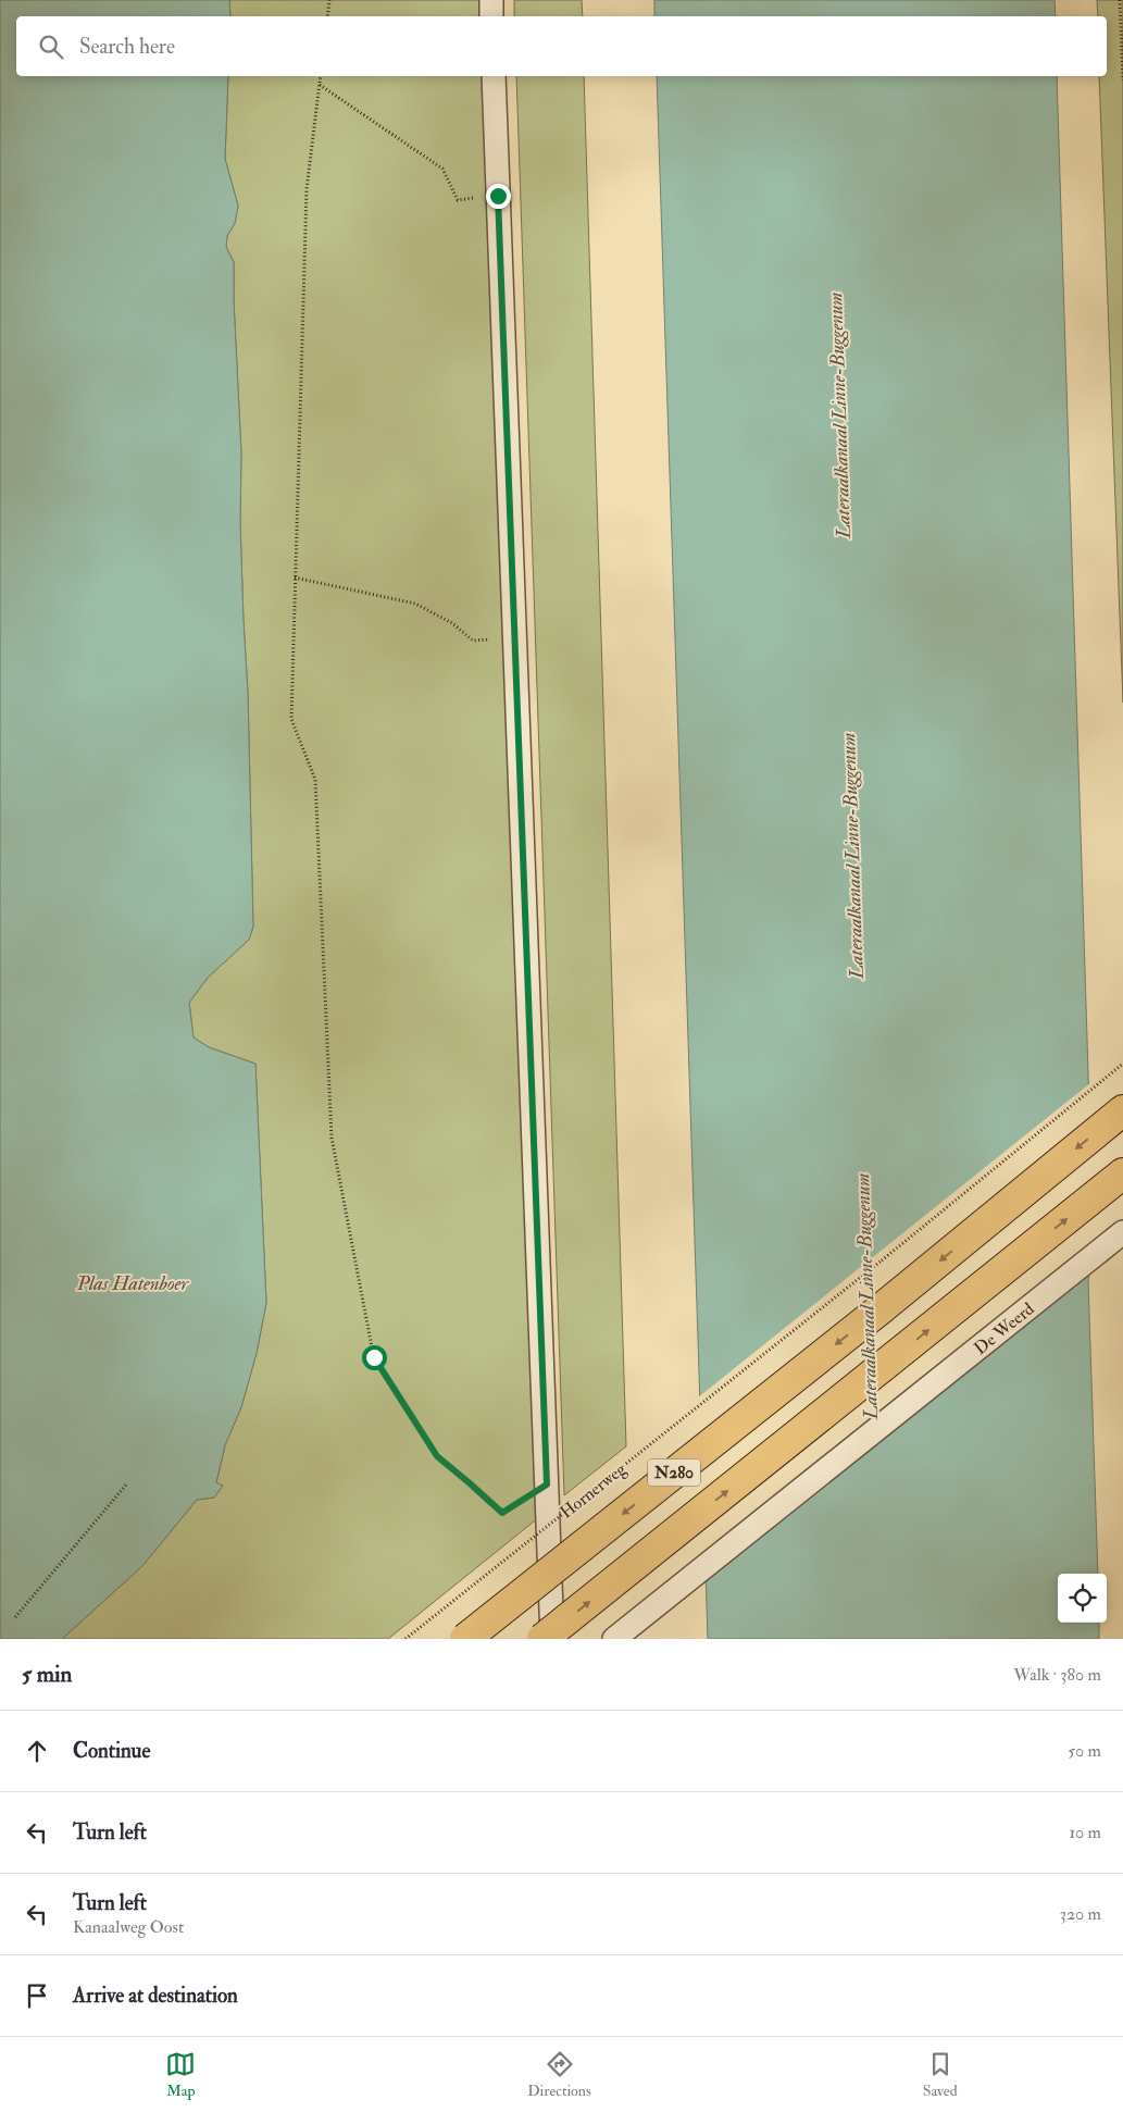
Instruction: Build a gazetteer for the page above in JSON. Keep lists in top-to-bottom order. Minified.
{"streets":{"highway":["N280"],"street":["De Weerd"],"path":["Hornerweg"]},"water":["Lateraalkanaal Linne-Buggenum","Plas Hatenboer"],"page":{"search":"Search here","heading":["5 min","Walk · 380 m"],"list":[["Continue","50 m"],["Turn left","10 m"],["Turn left","Kanaalweg Oost","320 m"],"Arrive at destination"],"nav":["Map","Directions","Saved"]}}
